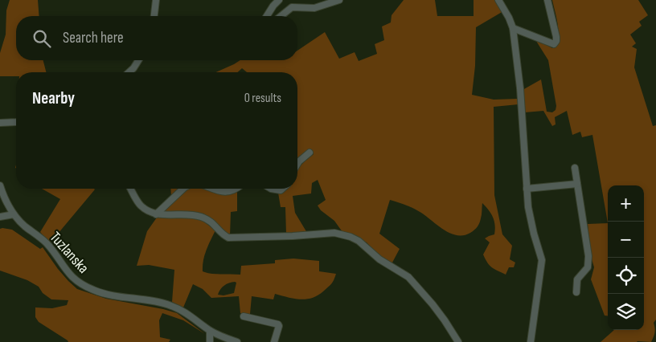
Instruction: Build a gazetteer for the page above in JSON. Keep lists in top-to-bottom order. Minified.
{"streets":{"street":["Tuzlanska"]},"page":{"search":"Search here","heading":["Nearby","0 results"],"map_buttons":["+","−"]}}
